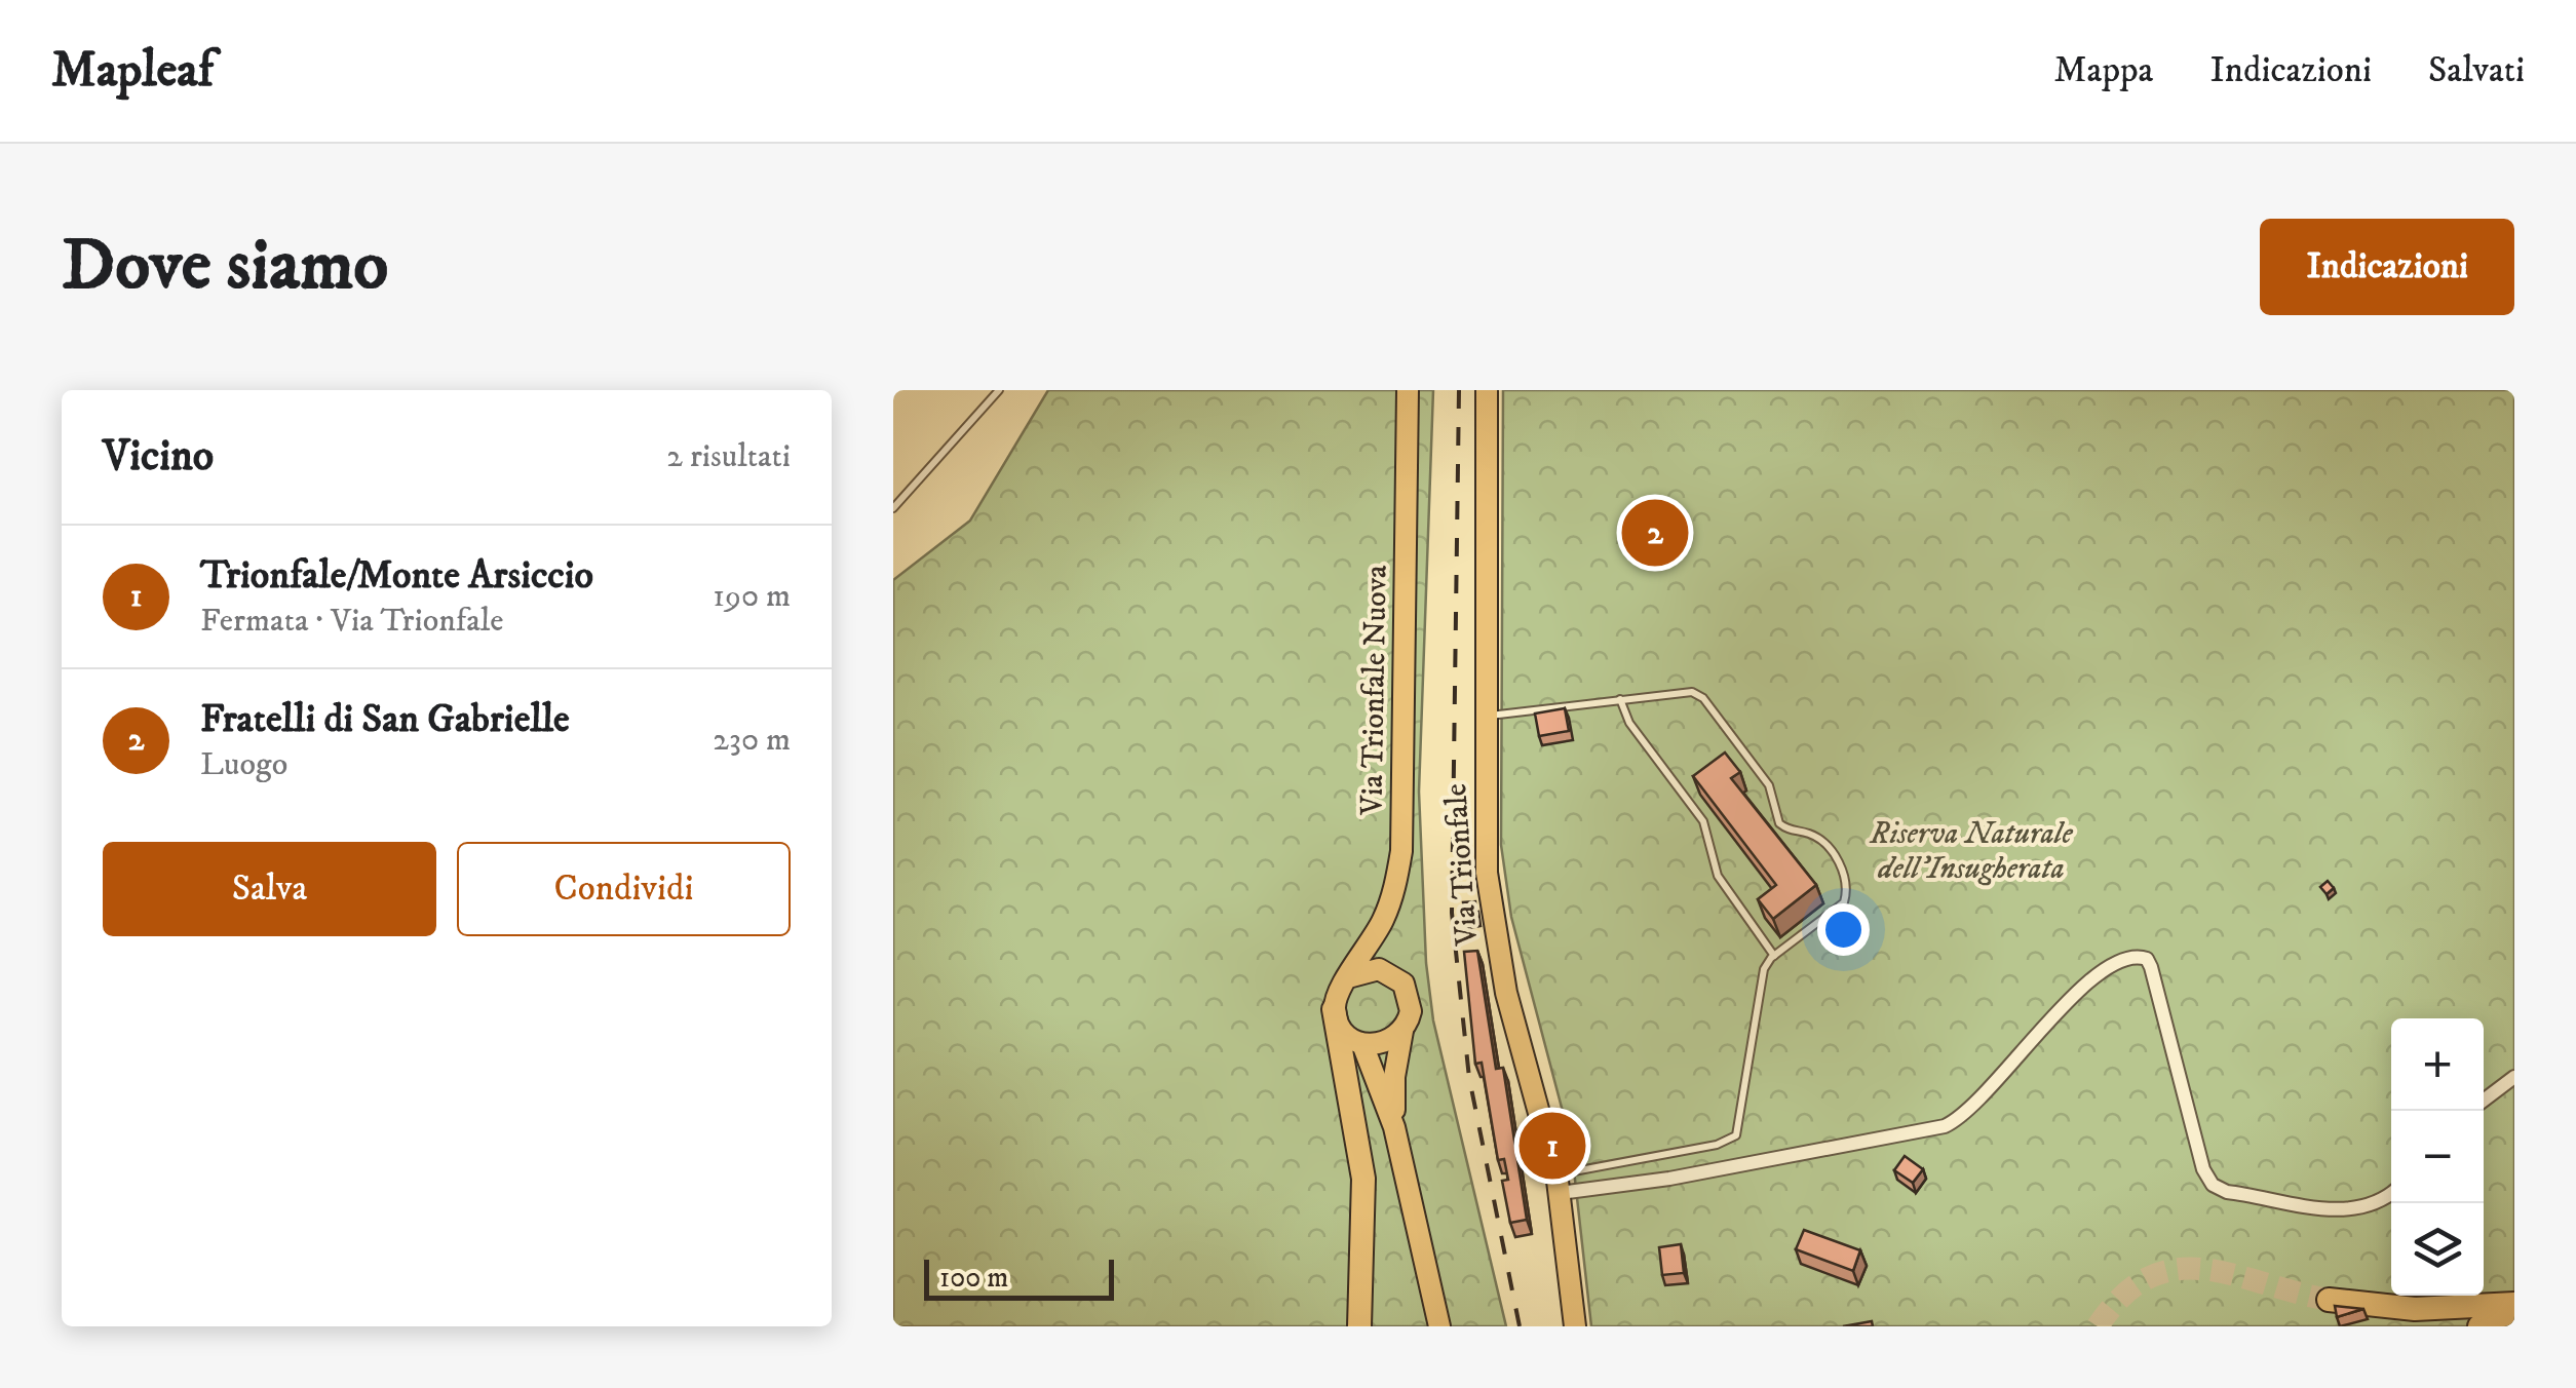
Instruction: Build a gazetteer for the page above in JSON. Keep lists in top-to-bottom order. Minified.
{"streets":{"main road":["Via Trionfale Nuova","Via Trionfale"]},"parks":["Riserva Naturale dell'Insugherata"],"scale_bar":"100 m","page":{"header":"Mapleaf","nav":["Mappa","Indicazioni","Salvati"],"buttons":["Indicazioni",["Salva","Condividi"]],"title":"Dove siamo","heading":["Vicino","2 risultati"],"pins":["2","1"],"list":[{"mark":"1","name":"Trionfale/Monte Arsiccio","note":"Fermata · Via Trionfale","value":"190 m"},{"mark":"2","name":"Fratelli di San Gabrielle","note":"Luogo","value":"230 m"}],"map_buttons":["+","−"],"scale":"100 m"}}
